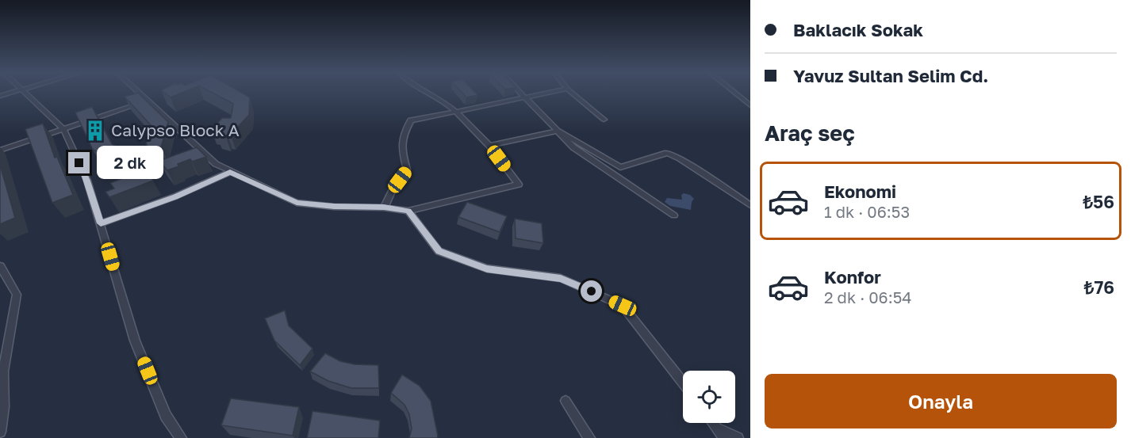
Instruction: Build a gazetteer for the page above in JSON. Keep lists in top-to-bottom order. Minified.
{"places":{"building":["Calypso Block A"]},"page":{"banner":["Baklacık Sokak","Yavuz Sultan Selim Cd."],"heading":"Araç seç","bubble":"2 dk","list":[{"name":"Ekonomi","note":"1 dk · 06:53","value":"₺56"},{"name":"Konfor","note":"2 dk · 06:54","value":"₺76"}],"buttons":"Onayla"}}
